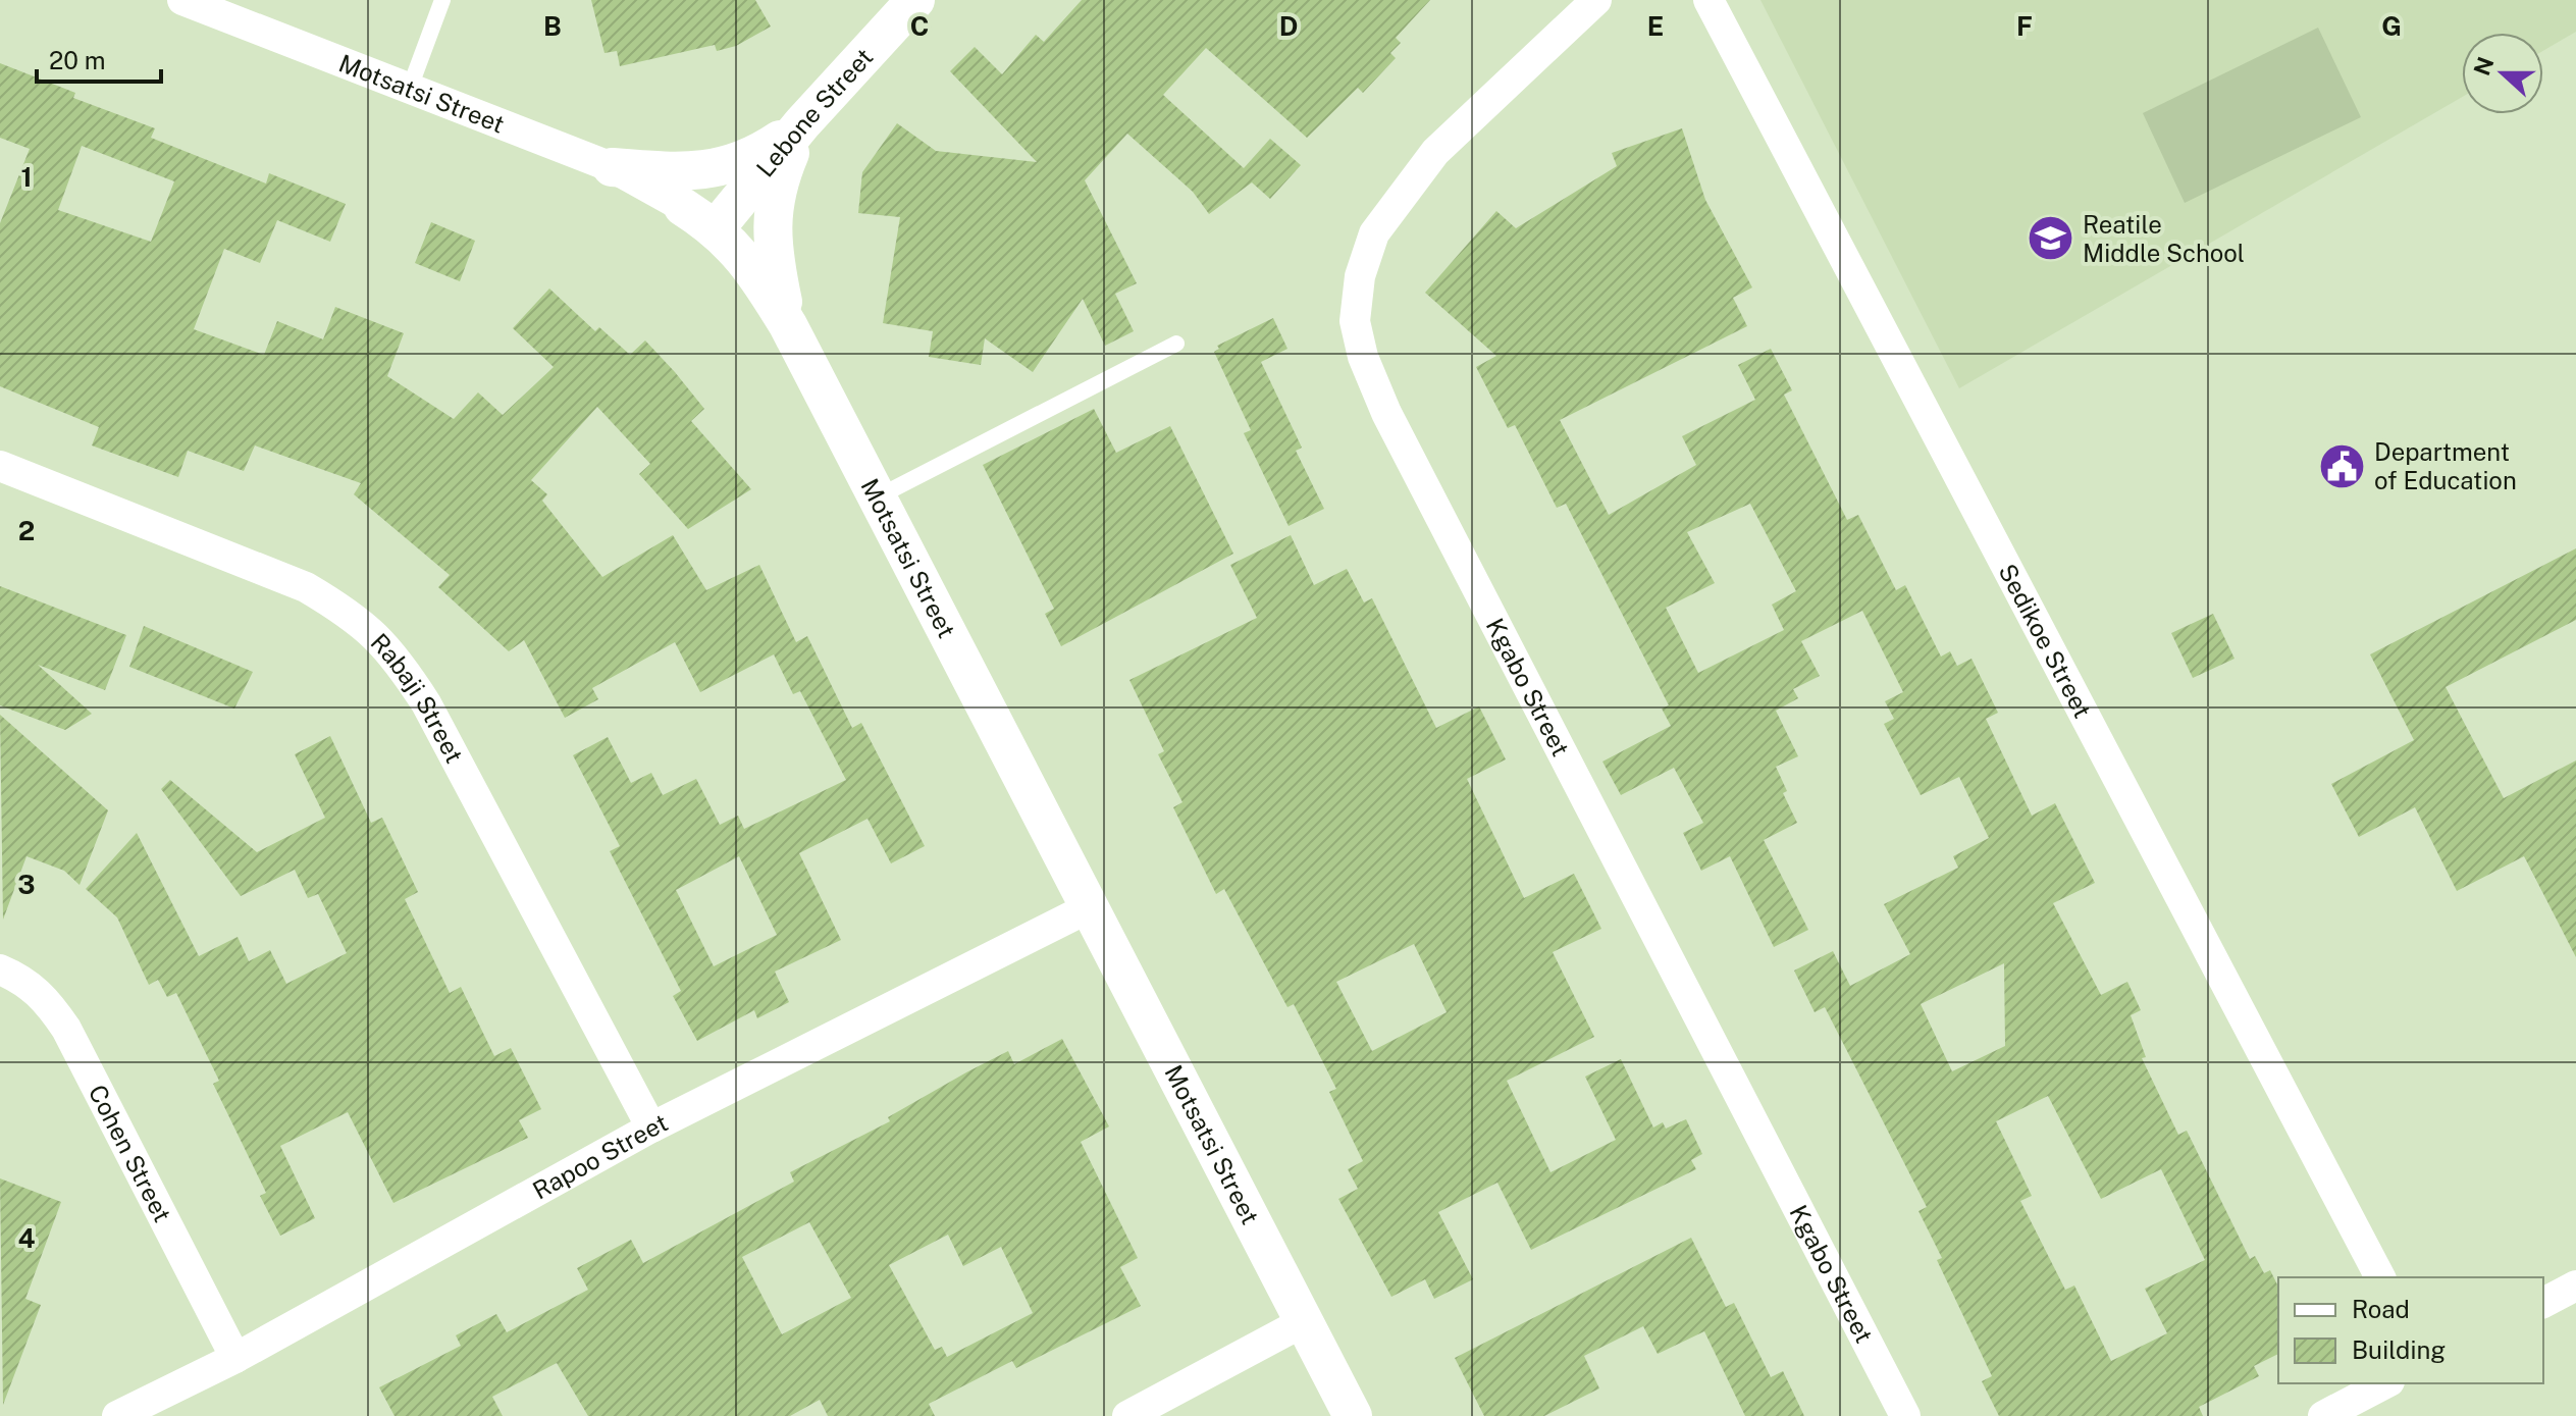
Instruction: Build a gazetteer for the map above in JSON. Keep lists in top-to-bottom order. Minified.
{"streets":{"street":["Motsatsi Street","Lebone Street","Sedikoe Street","Kgabo Street","Rabaji Street","Cohen Street","Rapoo Street"]},"crossings":[["Motsatsi Street","Lebone Street"],["Motsatsi Street","Rapoo Street"],["Rabaji Street","Rapoo Street"],["Cohen Street","Rapoo Street"]],"places":{"school or university":["Reatile Middle School"],"public building":["Department of Education"]},"legend":["Road","Building"],"scale_bar":"20 m","north":"left","grid":{"columns":["B","C","D","E","F","G"],"rows":["1","2","3","4"]}}
